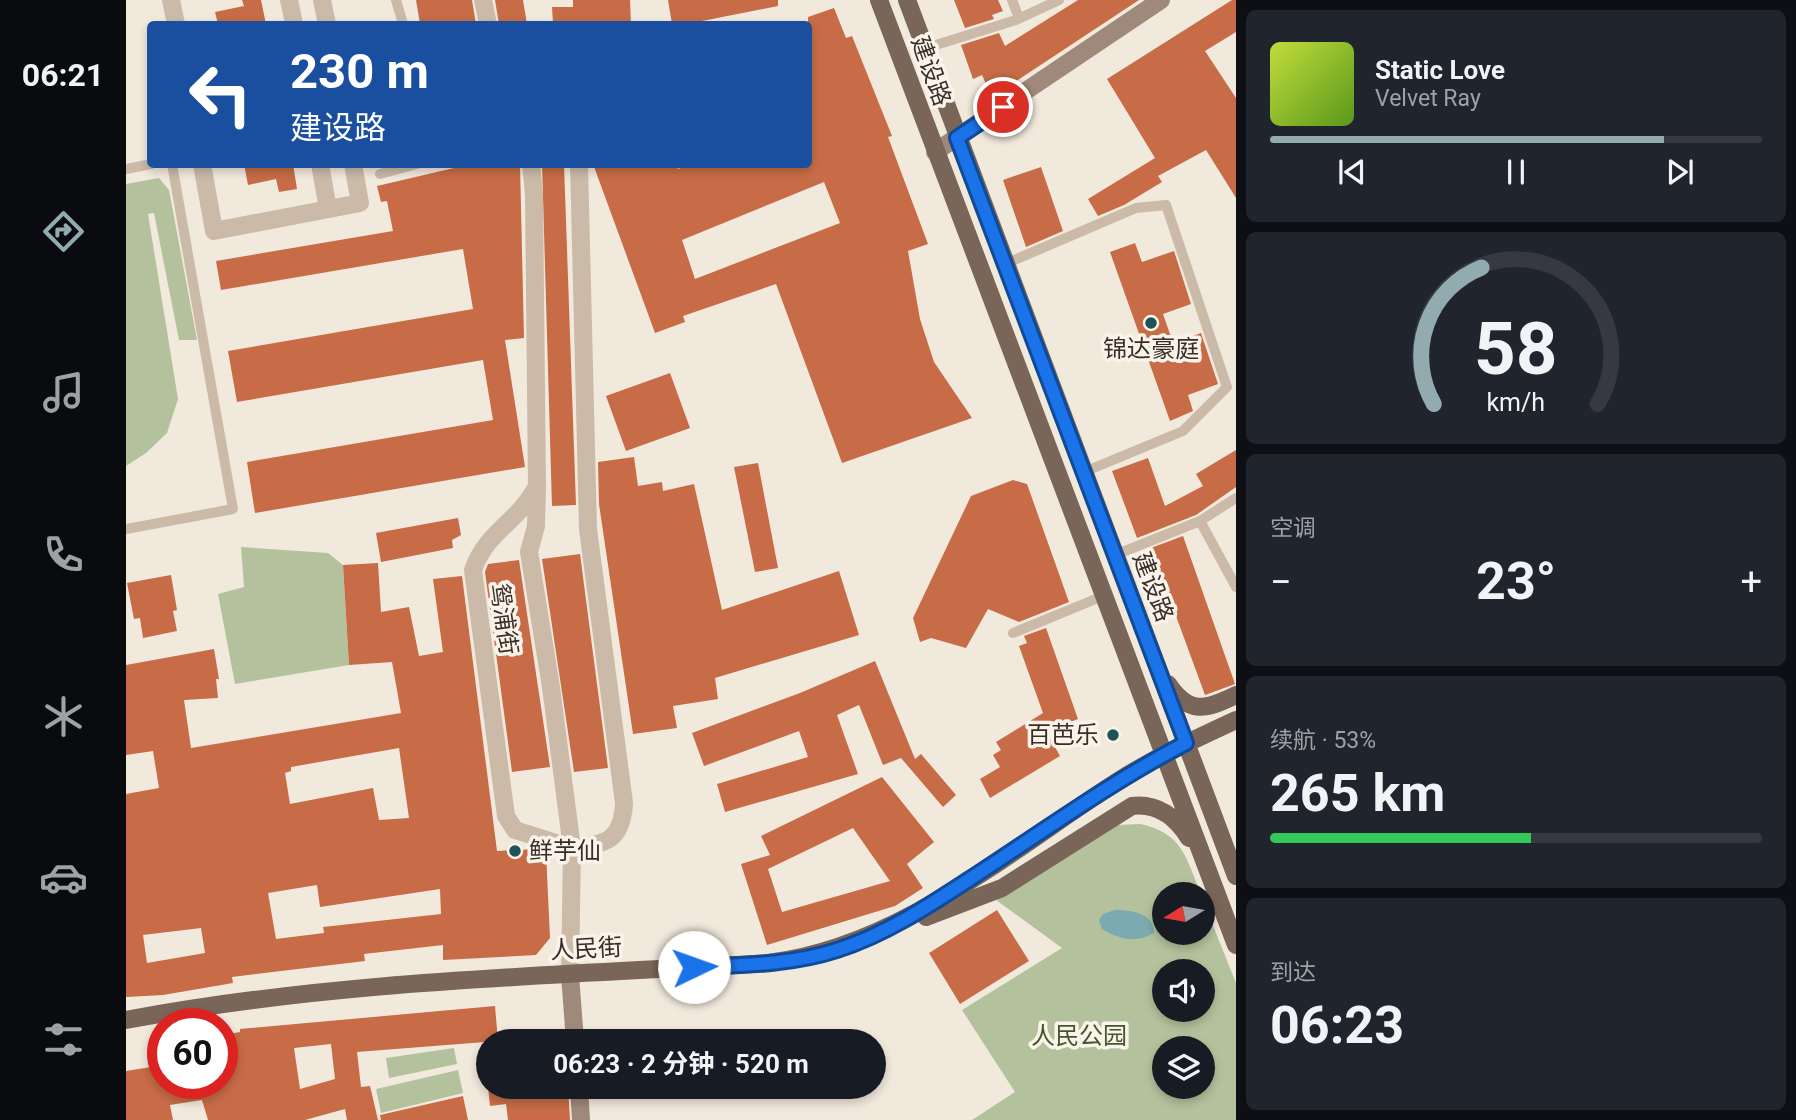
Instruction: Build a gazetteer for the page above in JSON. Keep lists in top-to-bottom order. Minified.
{"streets":{"main road":["建设路","人民街"],"street":["鸳浦街"]},"crossings":[["建设路","人民街"]],"parks":["人民公园"],"places":["锦达豪庭","百芭乐","鲜芋仙"],"north":"left","page":{"tabs":"06:21","turn":["230 m","建设路"],"song":["Static Love","Velvet Ray"],"tile":["空调",["续航 · 53%","265 km"],["到达","06:23"]],"heat":["−","23°","+"],"limit":"60","trip":"06:23 · 2 分钟 · 520 m","gauge":["58","km/h"]}}
